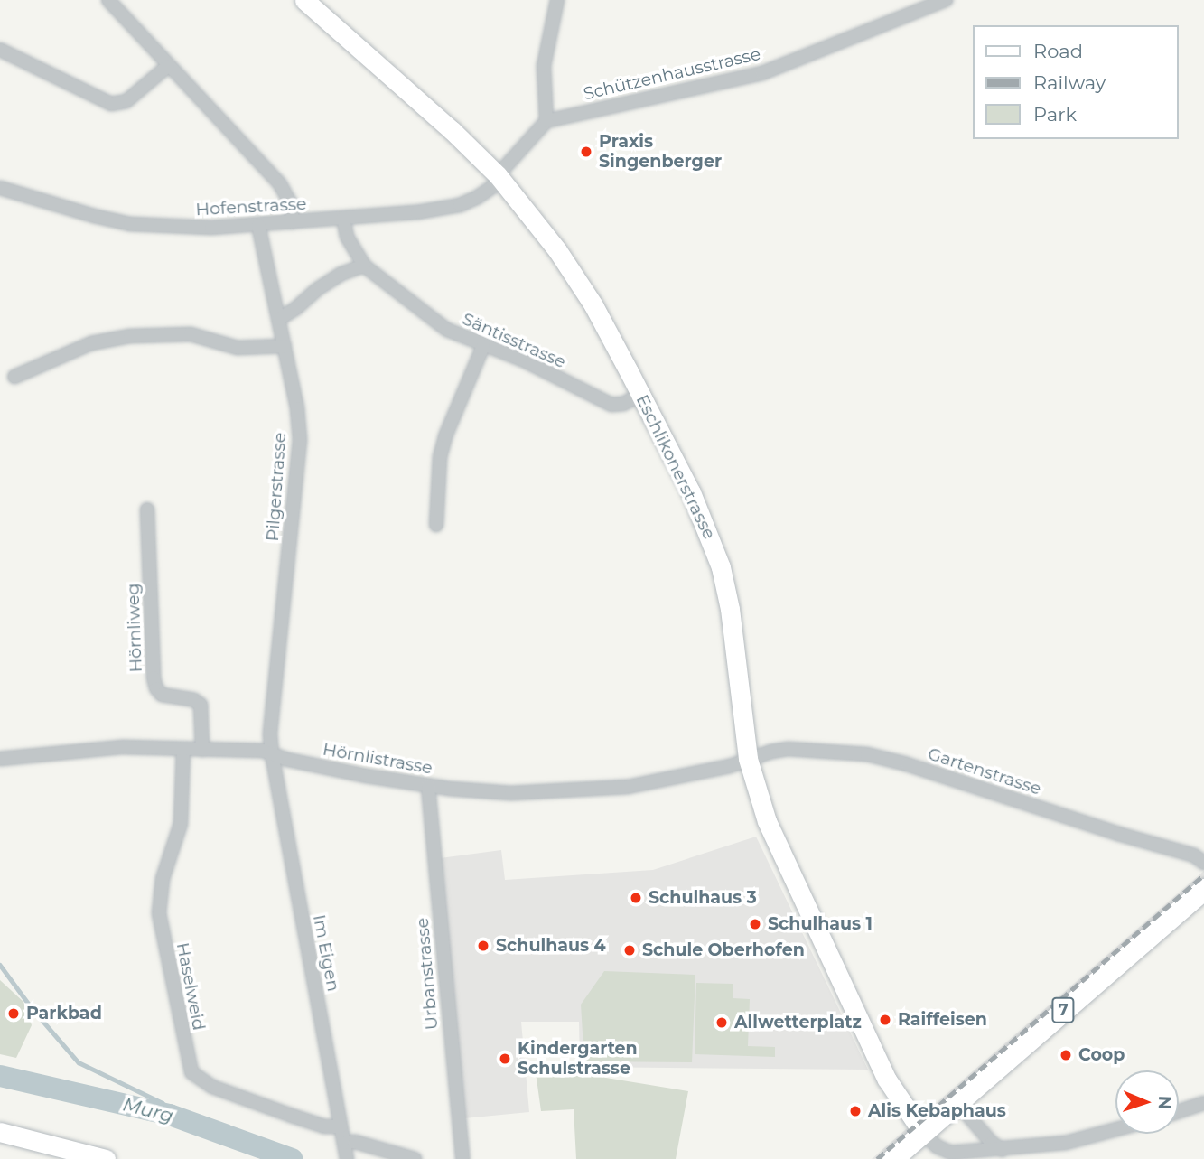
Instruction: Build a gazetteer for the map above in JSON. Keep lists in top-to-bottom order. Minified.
{"streets":{"main road":["Eschlikonerstrasse","7"],"street":["Schützenhausstrasse","Hofenstrasse","Säntisstrasse","Pilgerstrasse","Hörnliweg","Hörnlistrasse","Gartenstrasse","Im Eigen","Urbanstrasse","Haselweid"]},"crossings":[["Schützenhausstrasse","Hofenstrasse"],["Hofenstrasse","Säntisstrasse"],["Hofenstrasse","Eschlikonerstrasse"],["Hofenstrasse","Pilgerstrasse"],["Säntisstrasse","Eschlikonerstrasse"],["Eschlikonerstrasse","Hörnlistrasse"],["Eschlikonerstrasse","Gartenstrasse"],["Eschlikonerstrasse","7"],["Pilgerstrasse","Hörnlistrasse"],["Pilgerstrasse","Im Eigen"],["Hörnliweg","Hörnlistrasse"],["Hörnlistrasse","Gartenstrasse"],["Hörnlistrasse","Im Eigen"],["Hörnlistrasse","Urbanstrasse"],["Hörnlistrasse","Haselweid"],["Im Eigen","Haselweid"]],"water":["Murg"],"places":["Praxis Singenberger","Schulhaus 3","Schulhaus 1","Schulhaus 4","Schule Oberhofen","Parkbad","Raiffeisen","Allwetterplatz","Coop","Kindergarten Schulstrasse","Alis Kebaphaus"],"legend":["Road","Railway","Park"],"north":"right"}
